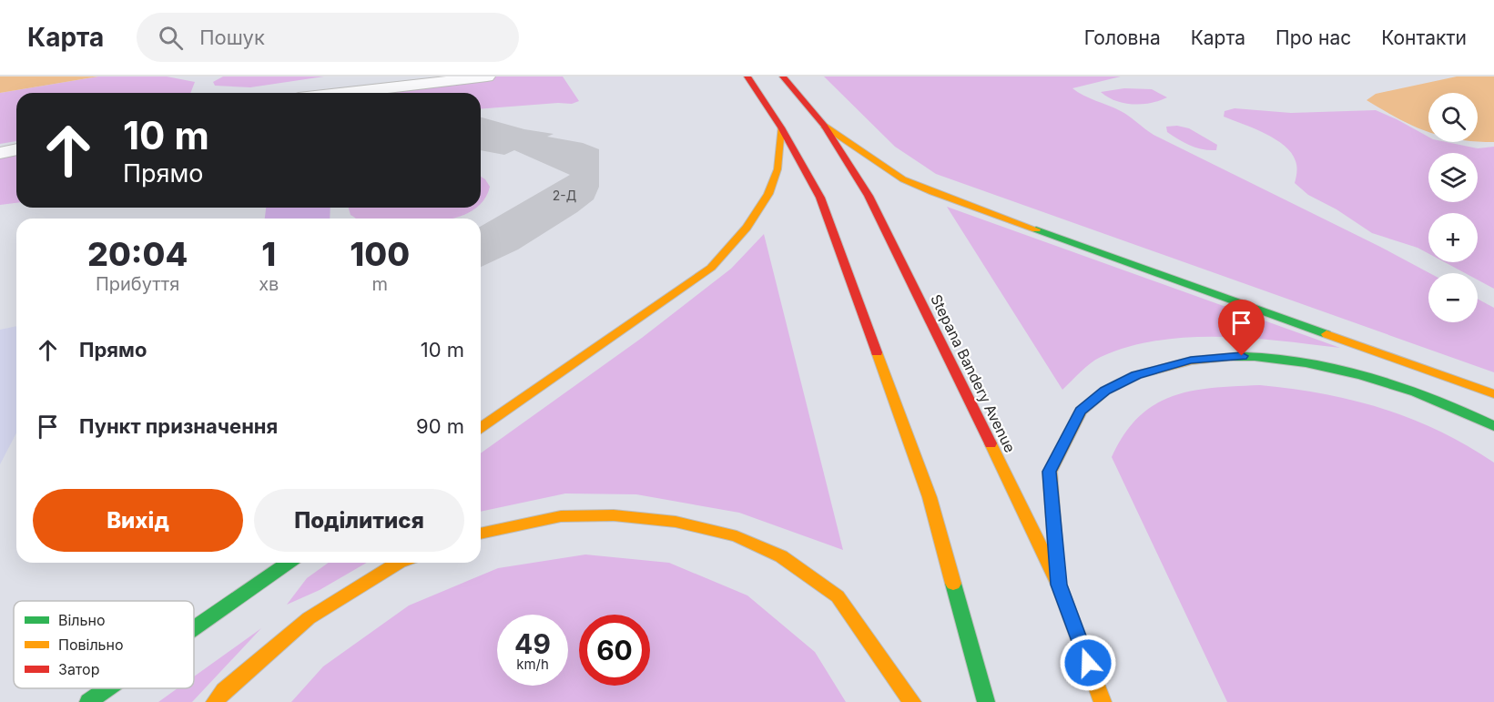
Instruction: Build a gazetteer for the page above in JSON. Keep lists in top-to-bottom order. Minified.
{"streets":{"main road":["Stepana Bandery Avenue"]},"house_numbers":["2-Д"],"legend":["Вільно","Повільно","Затор"],"page":{"header":"Карта","search":"Пошук","nav":["Головна","Карта","Про нас","Контакти"],"map_buttons":["+","−"],"turn":["10 m","Прямо"],"eta":["20:04","Прибуття","1","хв","100","m"],"list":[{"name":"Прямо","value":"10 m"},{"name":"Пункт призначення","value":"90 m"}],"buttons":["Вихід","Поділитися"],"speed":"49 km/h","limit":"60"}}
